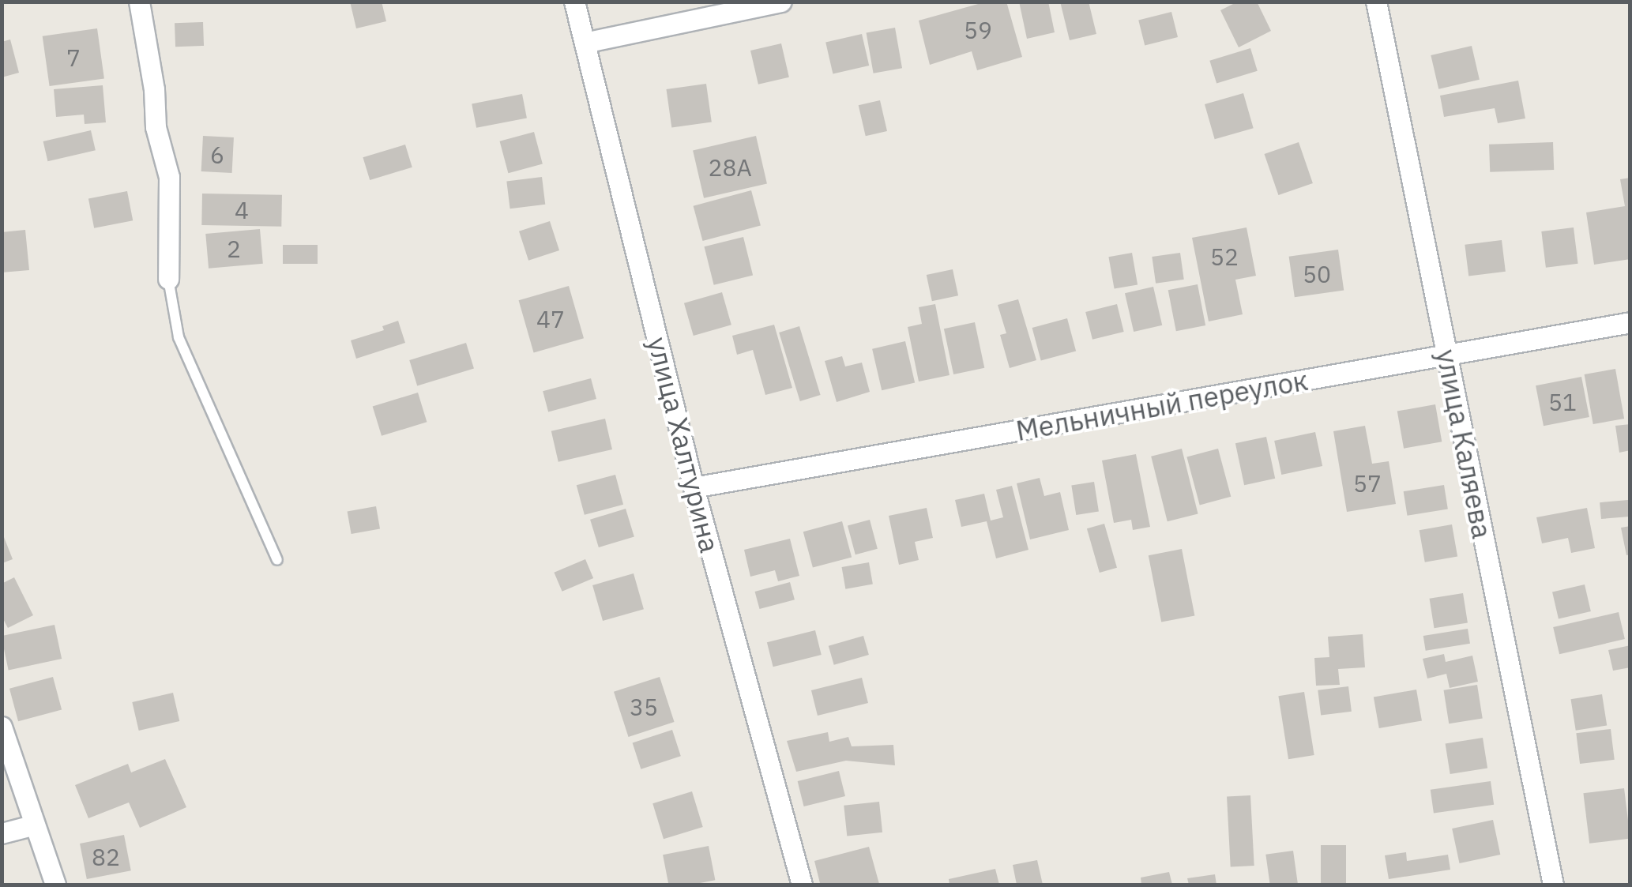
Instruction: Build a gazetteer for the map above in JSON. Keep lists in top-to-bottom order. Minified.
{"streets":{"street":["Мельничный переулок","улица Каляева","улица Халтурина"]},"crossings":[["Мельничный переулок","улица Каляева"],["Мельничный переулок","улица Халтурина"]],"house_numbers":["59","7","6","28А","4","2","52","50","47","51","57","35","82"]}
